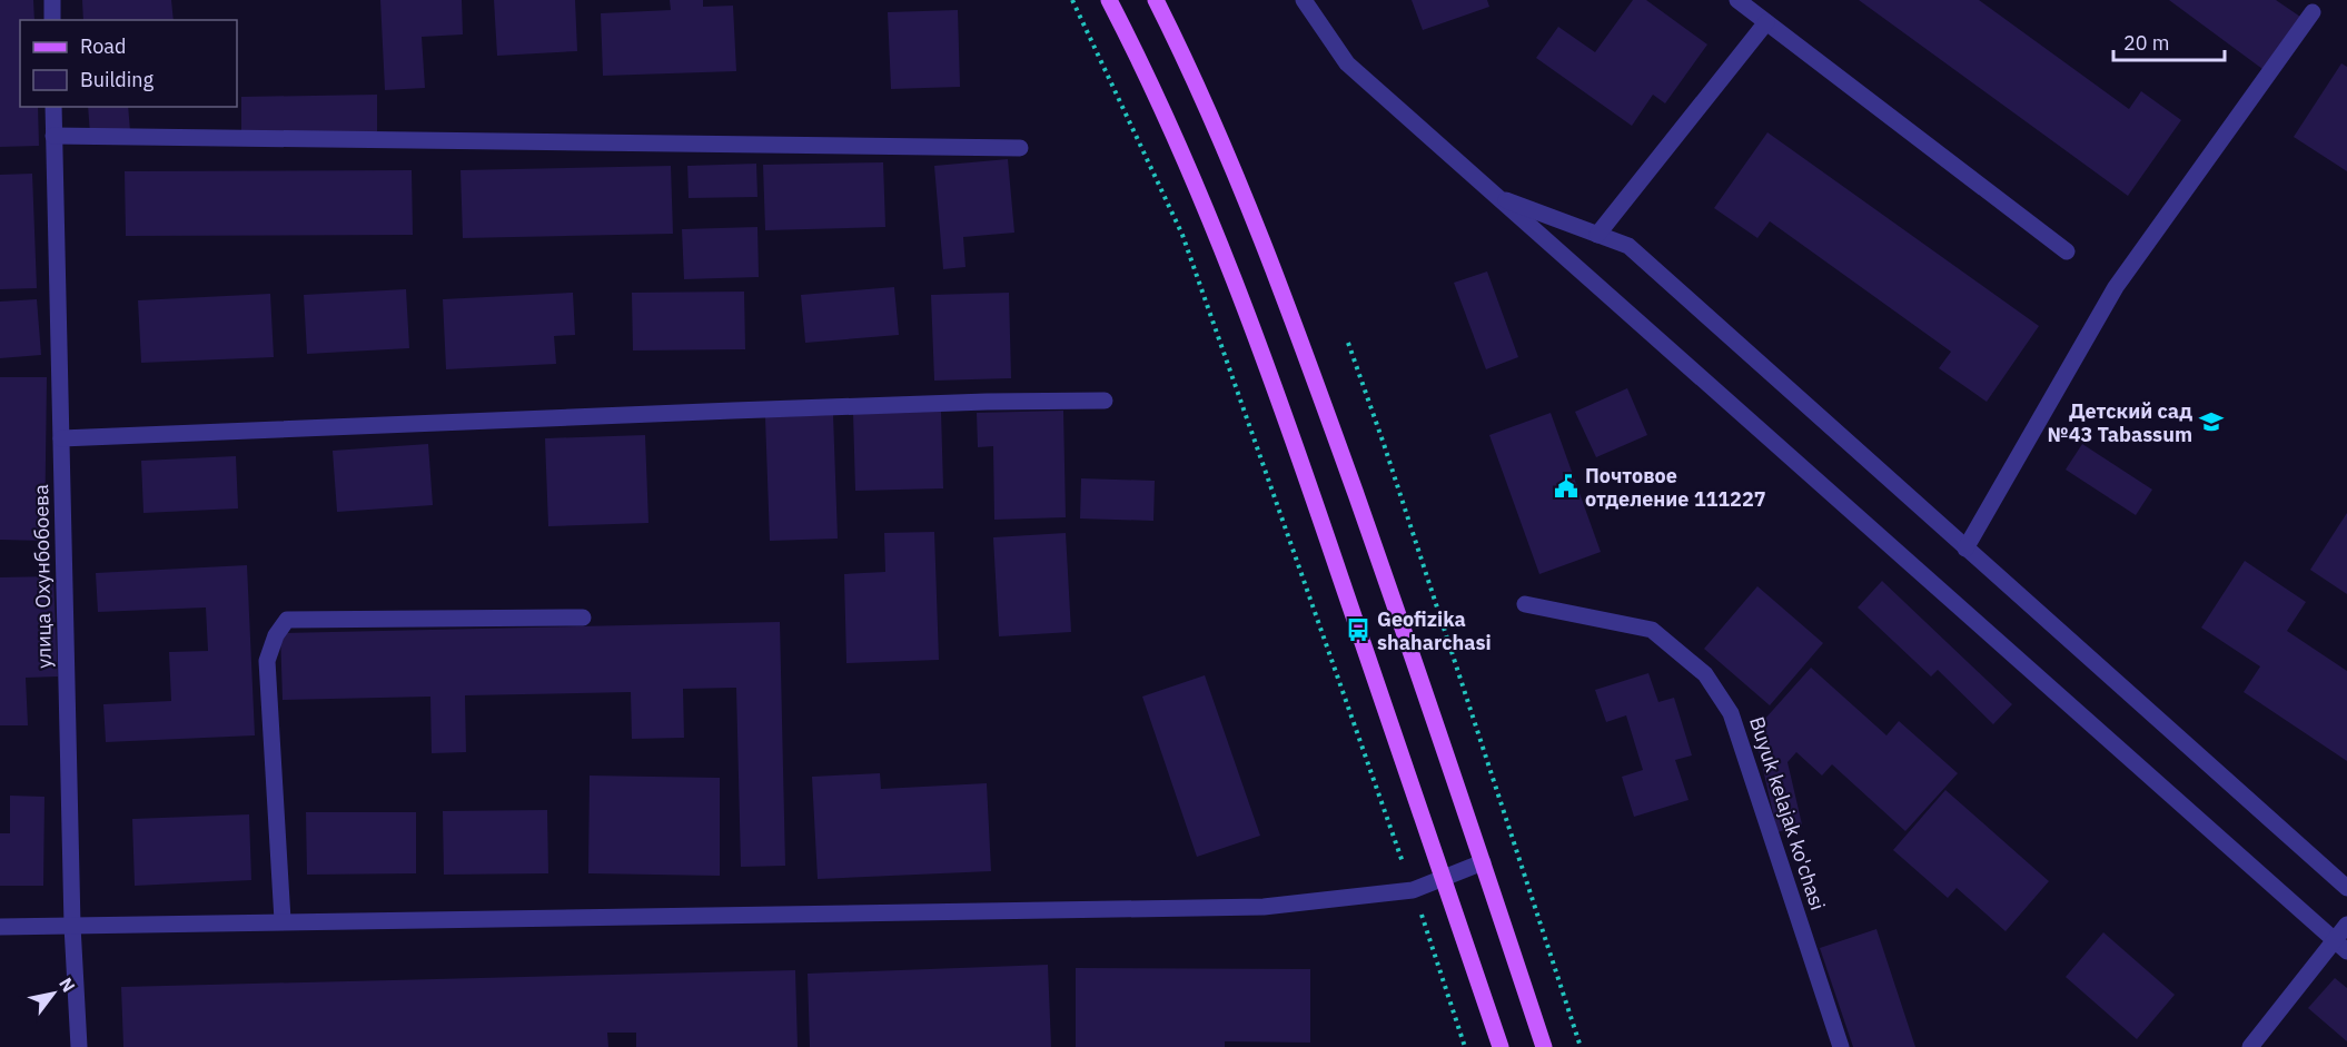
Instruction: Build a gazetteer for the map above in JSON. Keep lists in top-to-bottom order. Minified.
{"streets":{"street":["улица Охунбобоева","Buyuk kelajak ko'chasi"]},"places":{"school or university":["Детский сад №43 Tabassum"],"public building":["Почтовое отделение 111227"],"bus stop":["Geofizika shaharchasi"]},"legend":["Road","Building"],"scale_bar":"20 m","north":"top right"}
